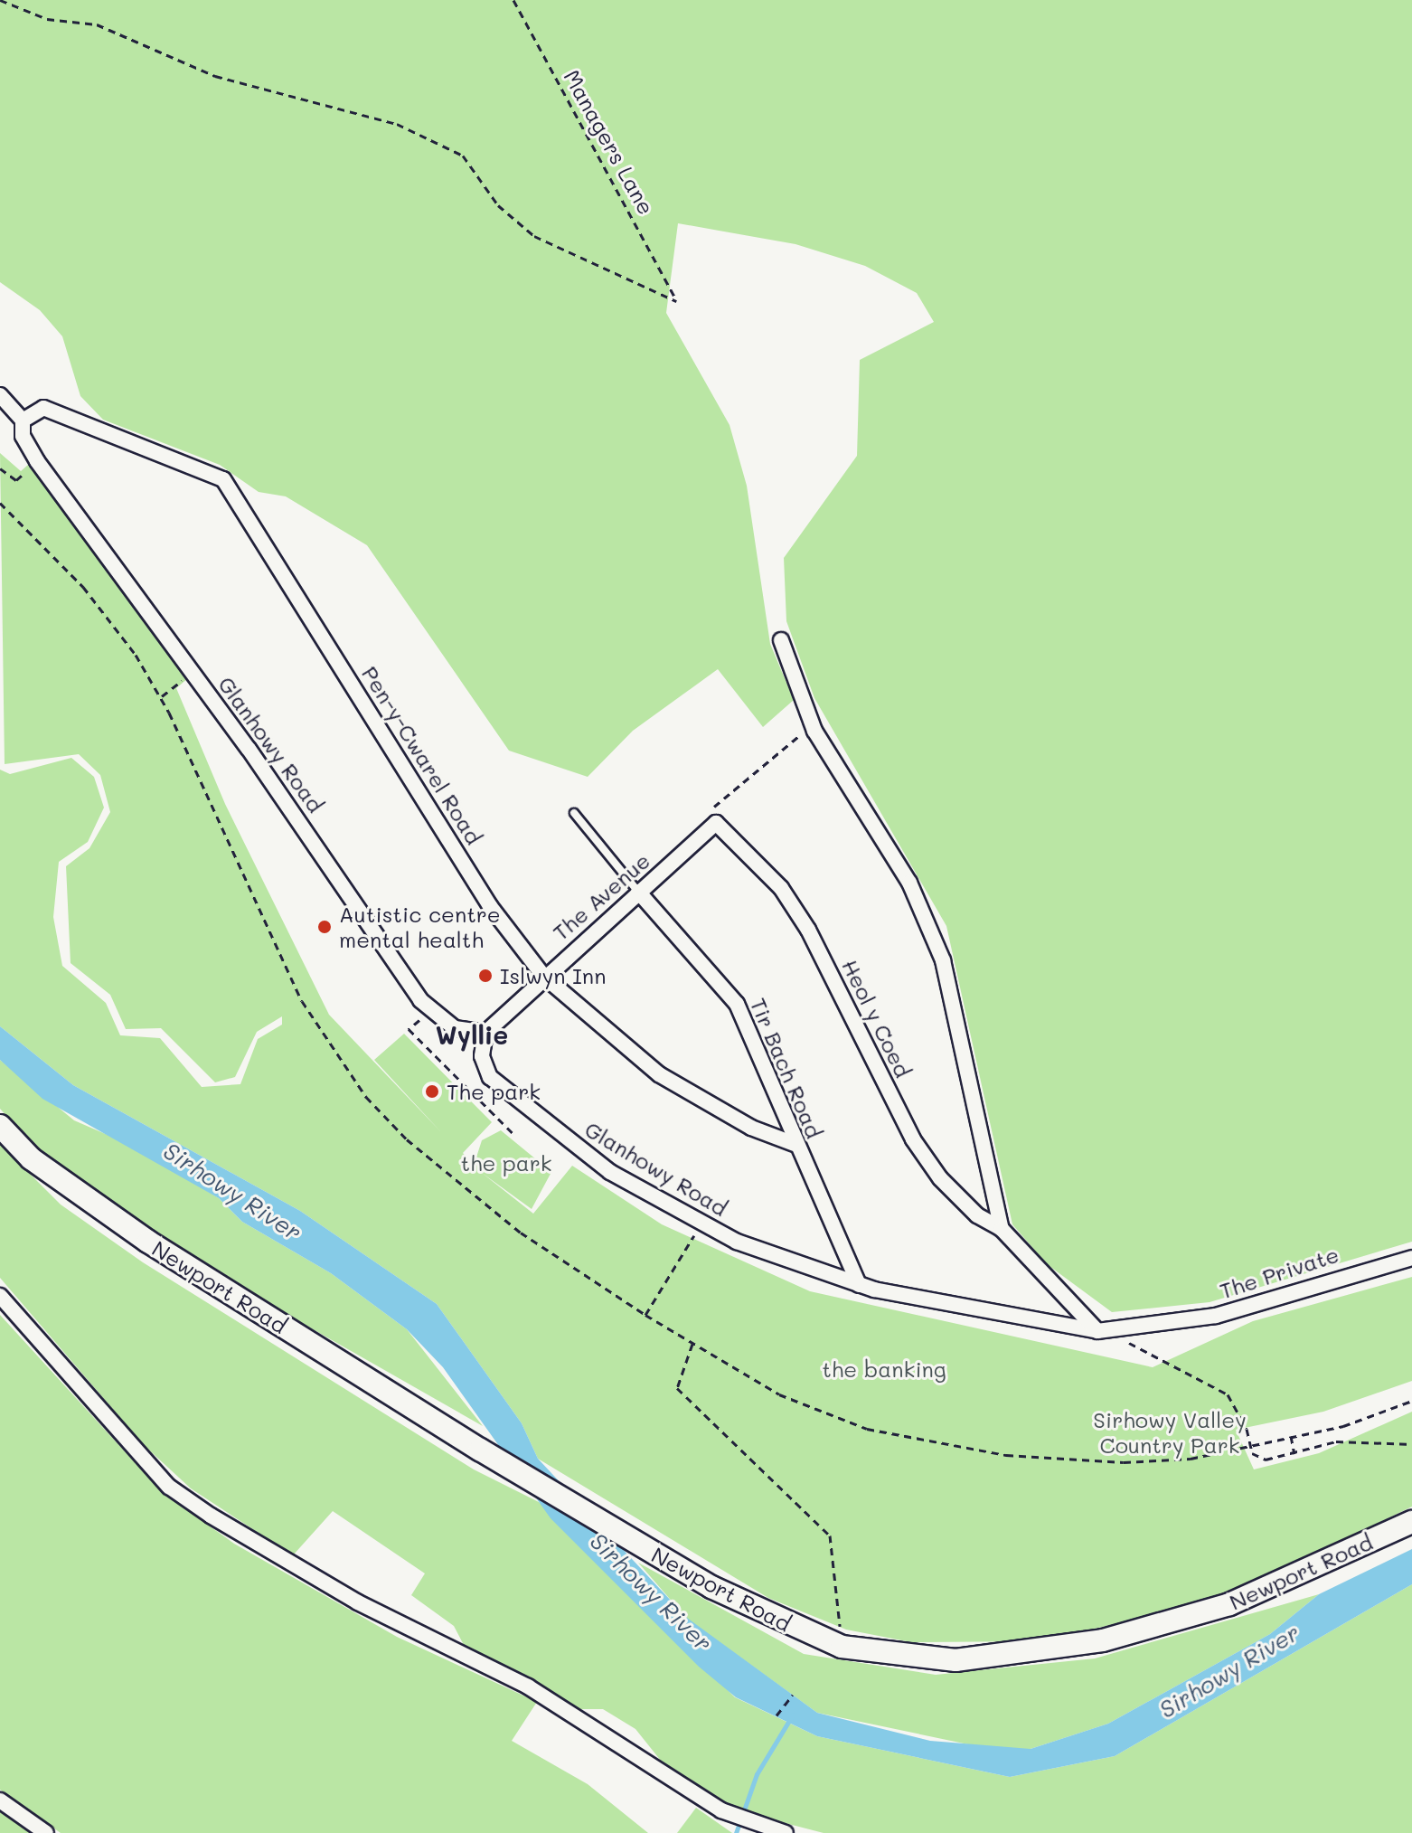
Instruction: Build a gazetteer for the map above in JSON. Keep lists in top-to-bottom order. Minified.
{"streets":{"main road":["Newport Road"],"street":["Glanhowy Road","Pen-y-Cwarel Road","The Avenue","Heol y Coed","Tir Bach Road","The Private"],"path":["Managers Lane"]},"crossings":[["Glanhowy Road","Pen-y-Cwarel Road"],["Glanhowy Road","The Avenue"],["Glanhowy Road","Heol y Coed"],["Glanhowy Road","Tir Bach Road"],["Glanhowy Road","The Private"],["Pen-y-Cwarel Road","The Avenue"],["Pen-y-Cwarel Road","Tir Bach Road"],["The Avenue","Heol y Coed"],["The Avenue","Tir Bach Road"]],"districts":["Wyllie"],"water":["Sirhowy River"],"parks":["the park","the banking","Sirhowy Valley Country Park"],"places":["Autistic centre mental health","Islwyn Inn","The park"]}
